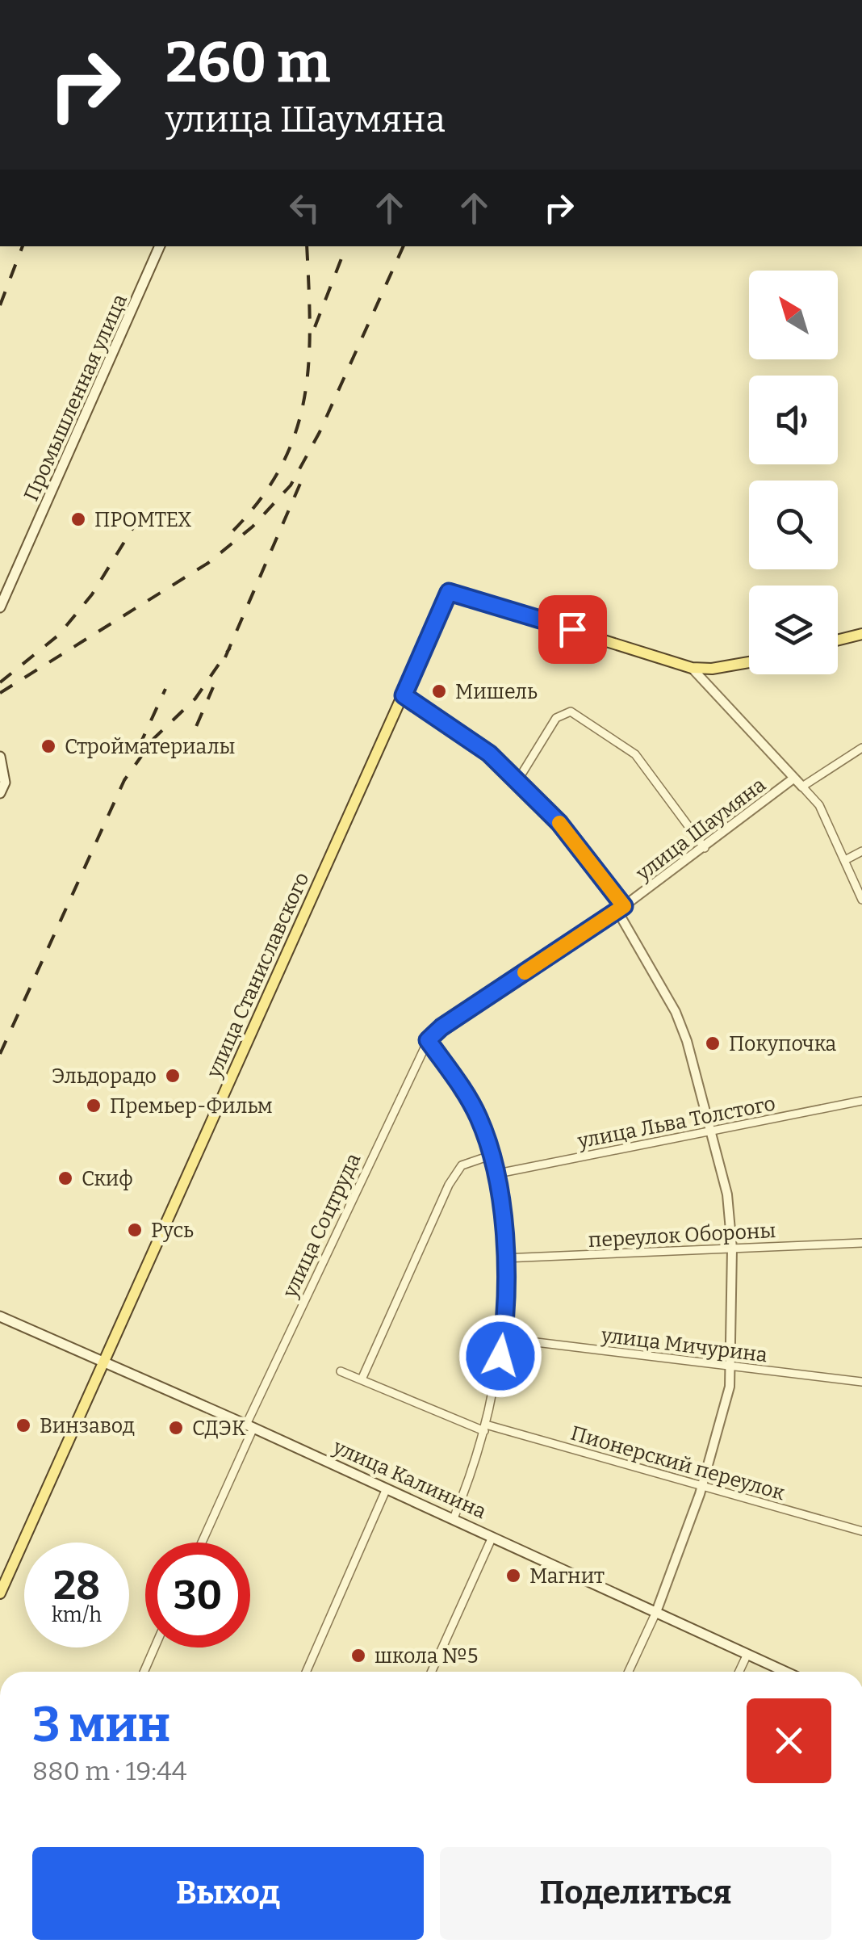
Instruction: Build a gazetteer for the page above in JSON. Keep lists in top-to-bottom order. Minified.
{"streets":{"main road":["Промышленная улица","улица Станиславского","улица Калинина"],"street":["улица Шаумяна","улица Льва Толстого","улица Соцтруда","переулок Обороны","улица Мичурина","Пионерский переулок"]},"crossings":[["улица Шаумяна","улица Соцтруда"],["улица Станиславского","улица Калинина"],["улица Соцтруда","улица Калинина"]],"places":["ПРОМТЕХ","Мишель","Стройматериалы","Покупочка","Эльдорадо","Премьер-Фильм","Скиф","Русь","Винзавод","СДЭК","Магнит","школа №5"],"north":"top left","page":{"turn":["260 m","улица Шаумяна"],"speed":"28 km/h","limit":"30","heading":["3 мин","880 m · 19:44"],"buttons":["Выход","Поделиться"]}}
